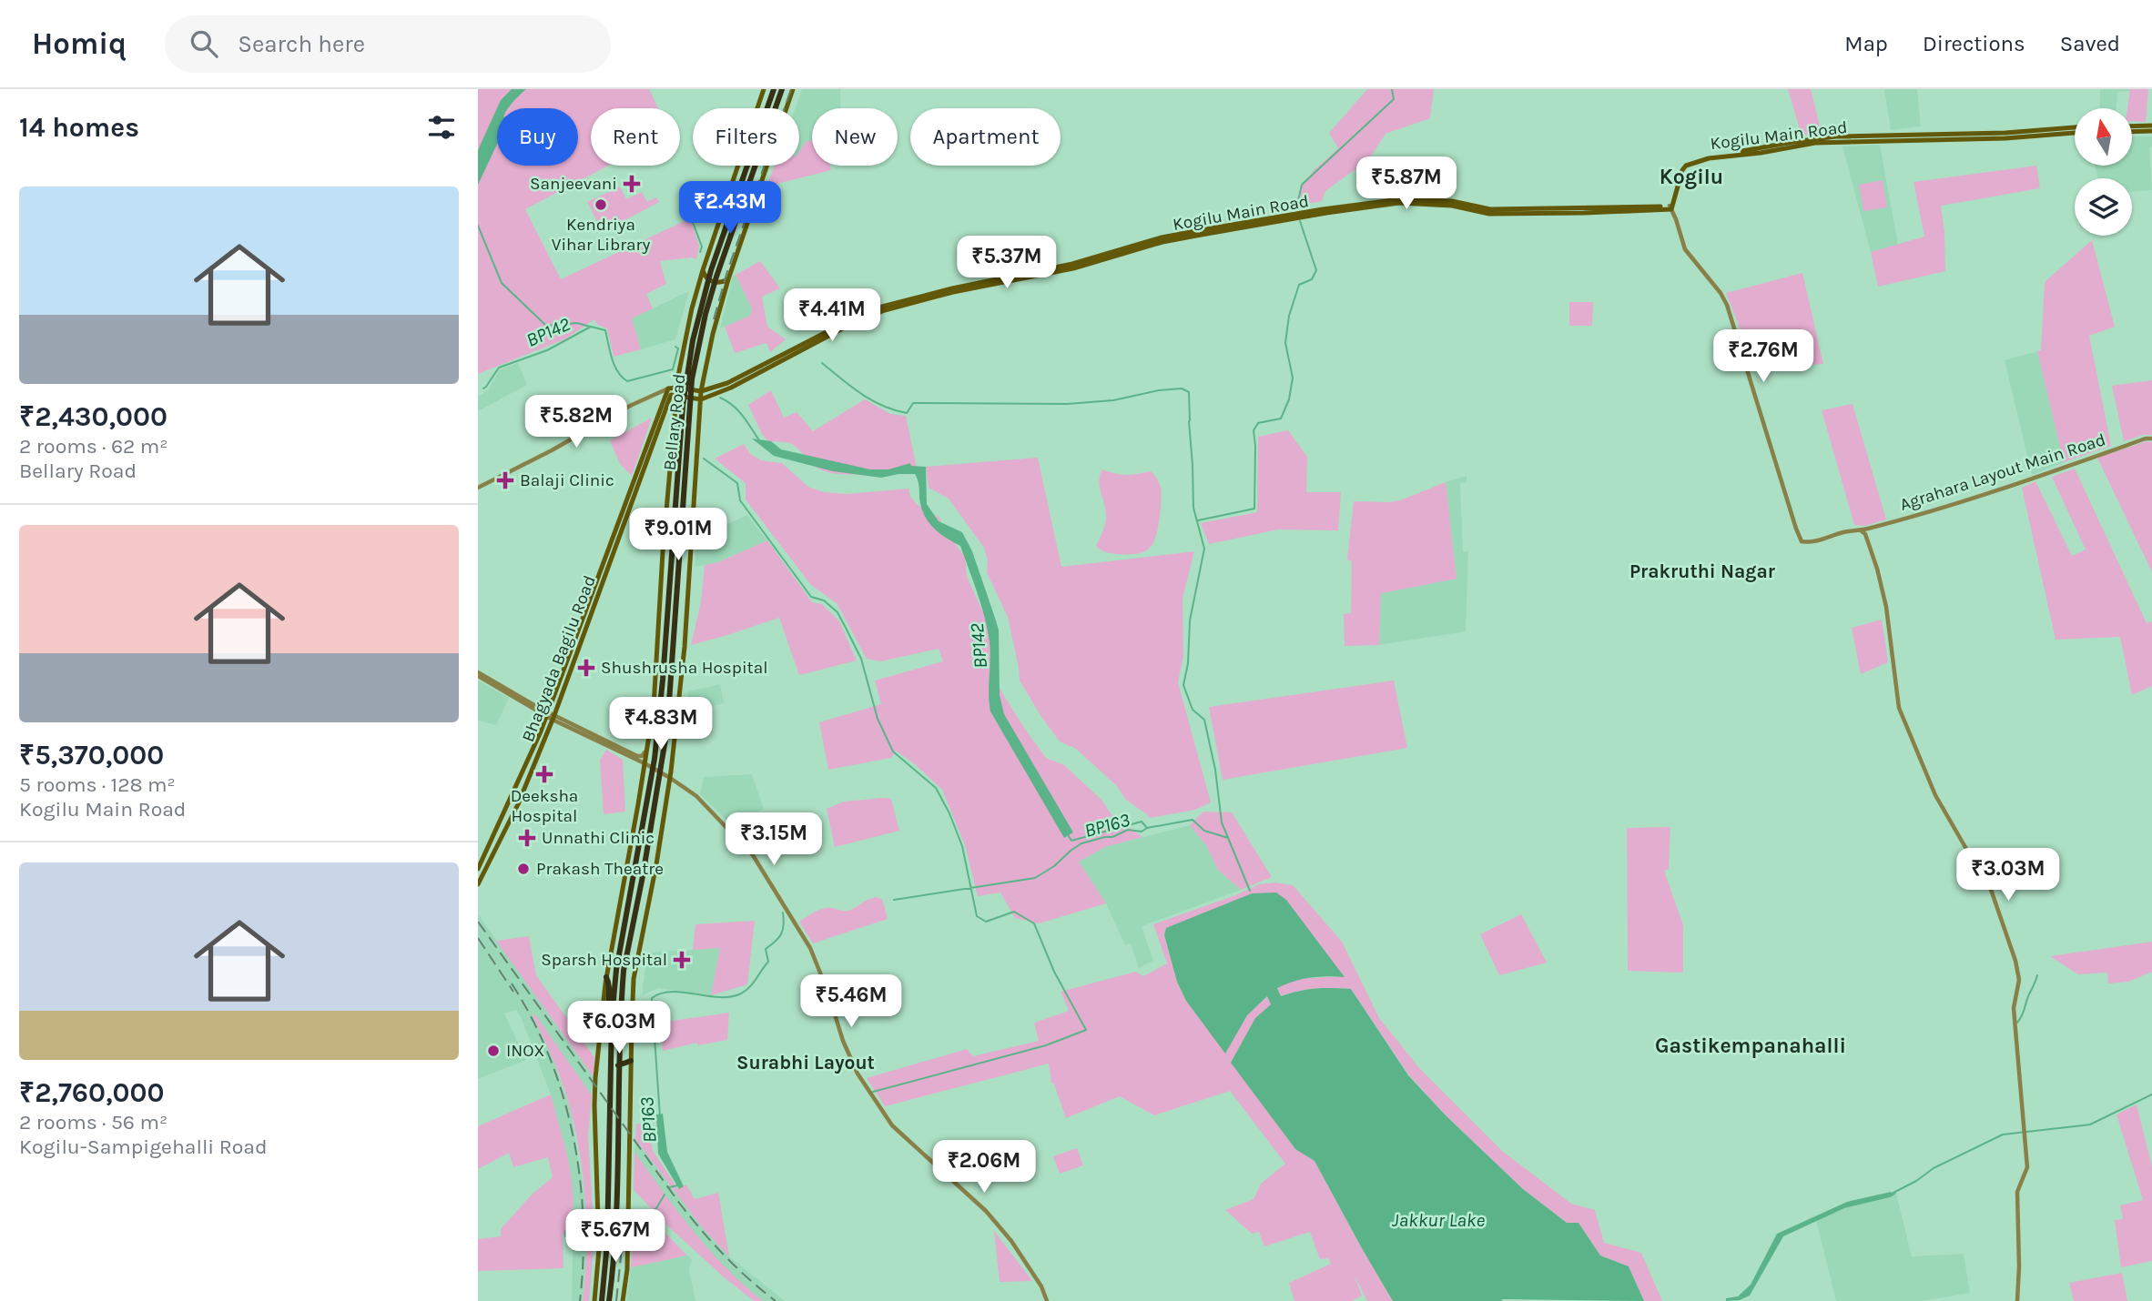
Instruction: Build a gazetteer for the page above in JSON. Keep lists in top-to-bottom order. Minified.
{"streets":{"highway":["Bellary Road"],"main road":["Kogilu Main Road","Bhagyada Bagilu Road"],"street":["Agrahara Layout Main Road"]},"crossings":[["Kogilu Main Road","Agrahara Layout Main Road"]],"districts":["Kogilu","Prakruthi Nagar","Gastikempanahalli","Surabhi Layout"],"water":["BP142","BP163","Jakkur Lake"],"places":{"health":["Sanjeevani","Balaji Clinic","Shushrusha Hospital","Deeksha Hospital","Unnathi Clinic","Sparsh Hospital"],"other":["Kendriya Vihar Library","Prakash Theatre","INOX"]},"north":"top","page":{"header":"Homiq","search":"Search here","nav":["Map","Directions","Saved"],"heading":"14 homes","chip":["Buy","Rent","Filters","New","Apartment"],"price":["₹5.87M","₹2.43M","₹5.37M","₹4.41M","₹2.76M","₹5.82M","₹9.01M","₹4.83M","₹3.15M","₹3.03M","₹5.46M","₹6.03M","₹2.06M","₹5.67M"],"list":[{"name":"₹2,430,000","note":"2 rooms · 62 m² · Bellary Road"},{"name":"₹5,370,000","note":"5 rooms · 128 m² · Kogilu Main Road"},{"name":"₹2,760,000","note":"2 rooms · 56 m² · Kogilu-Sampigehalli Road"}]}}
